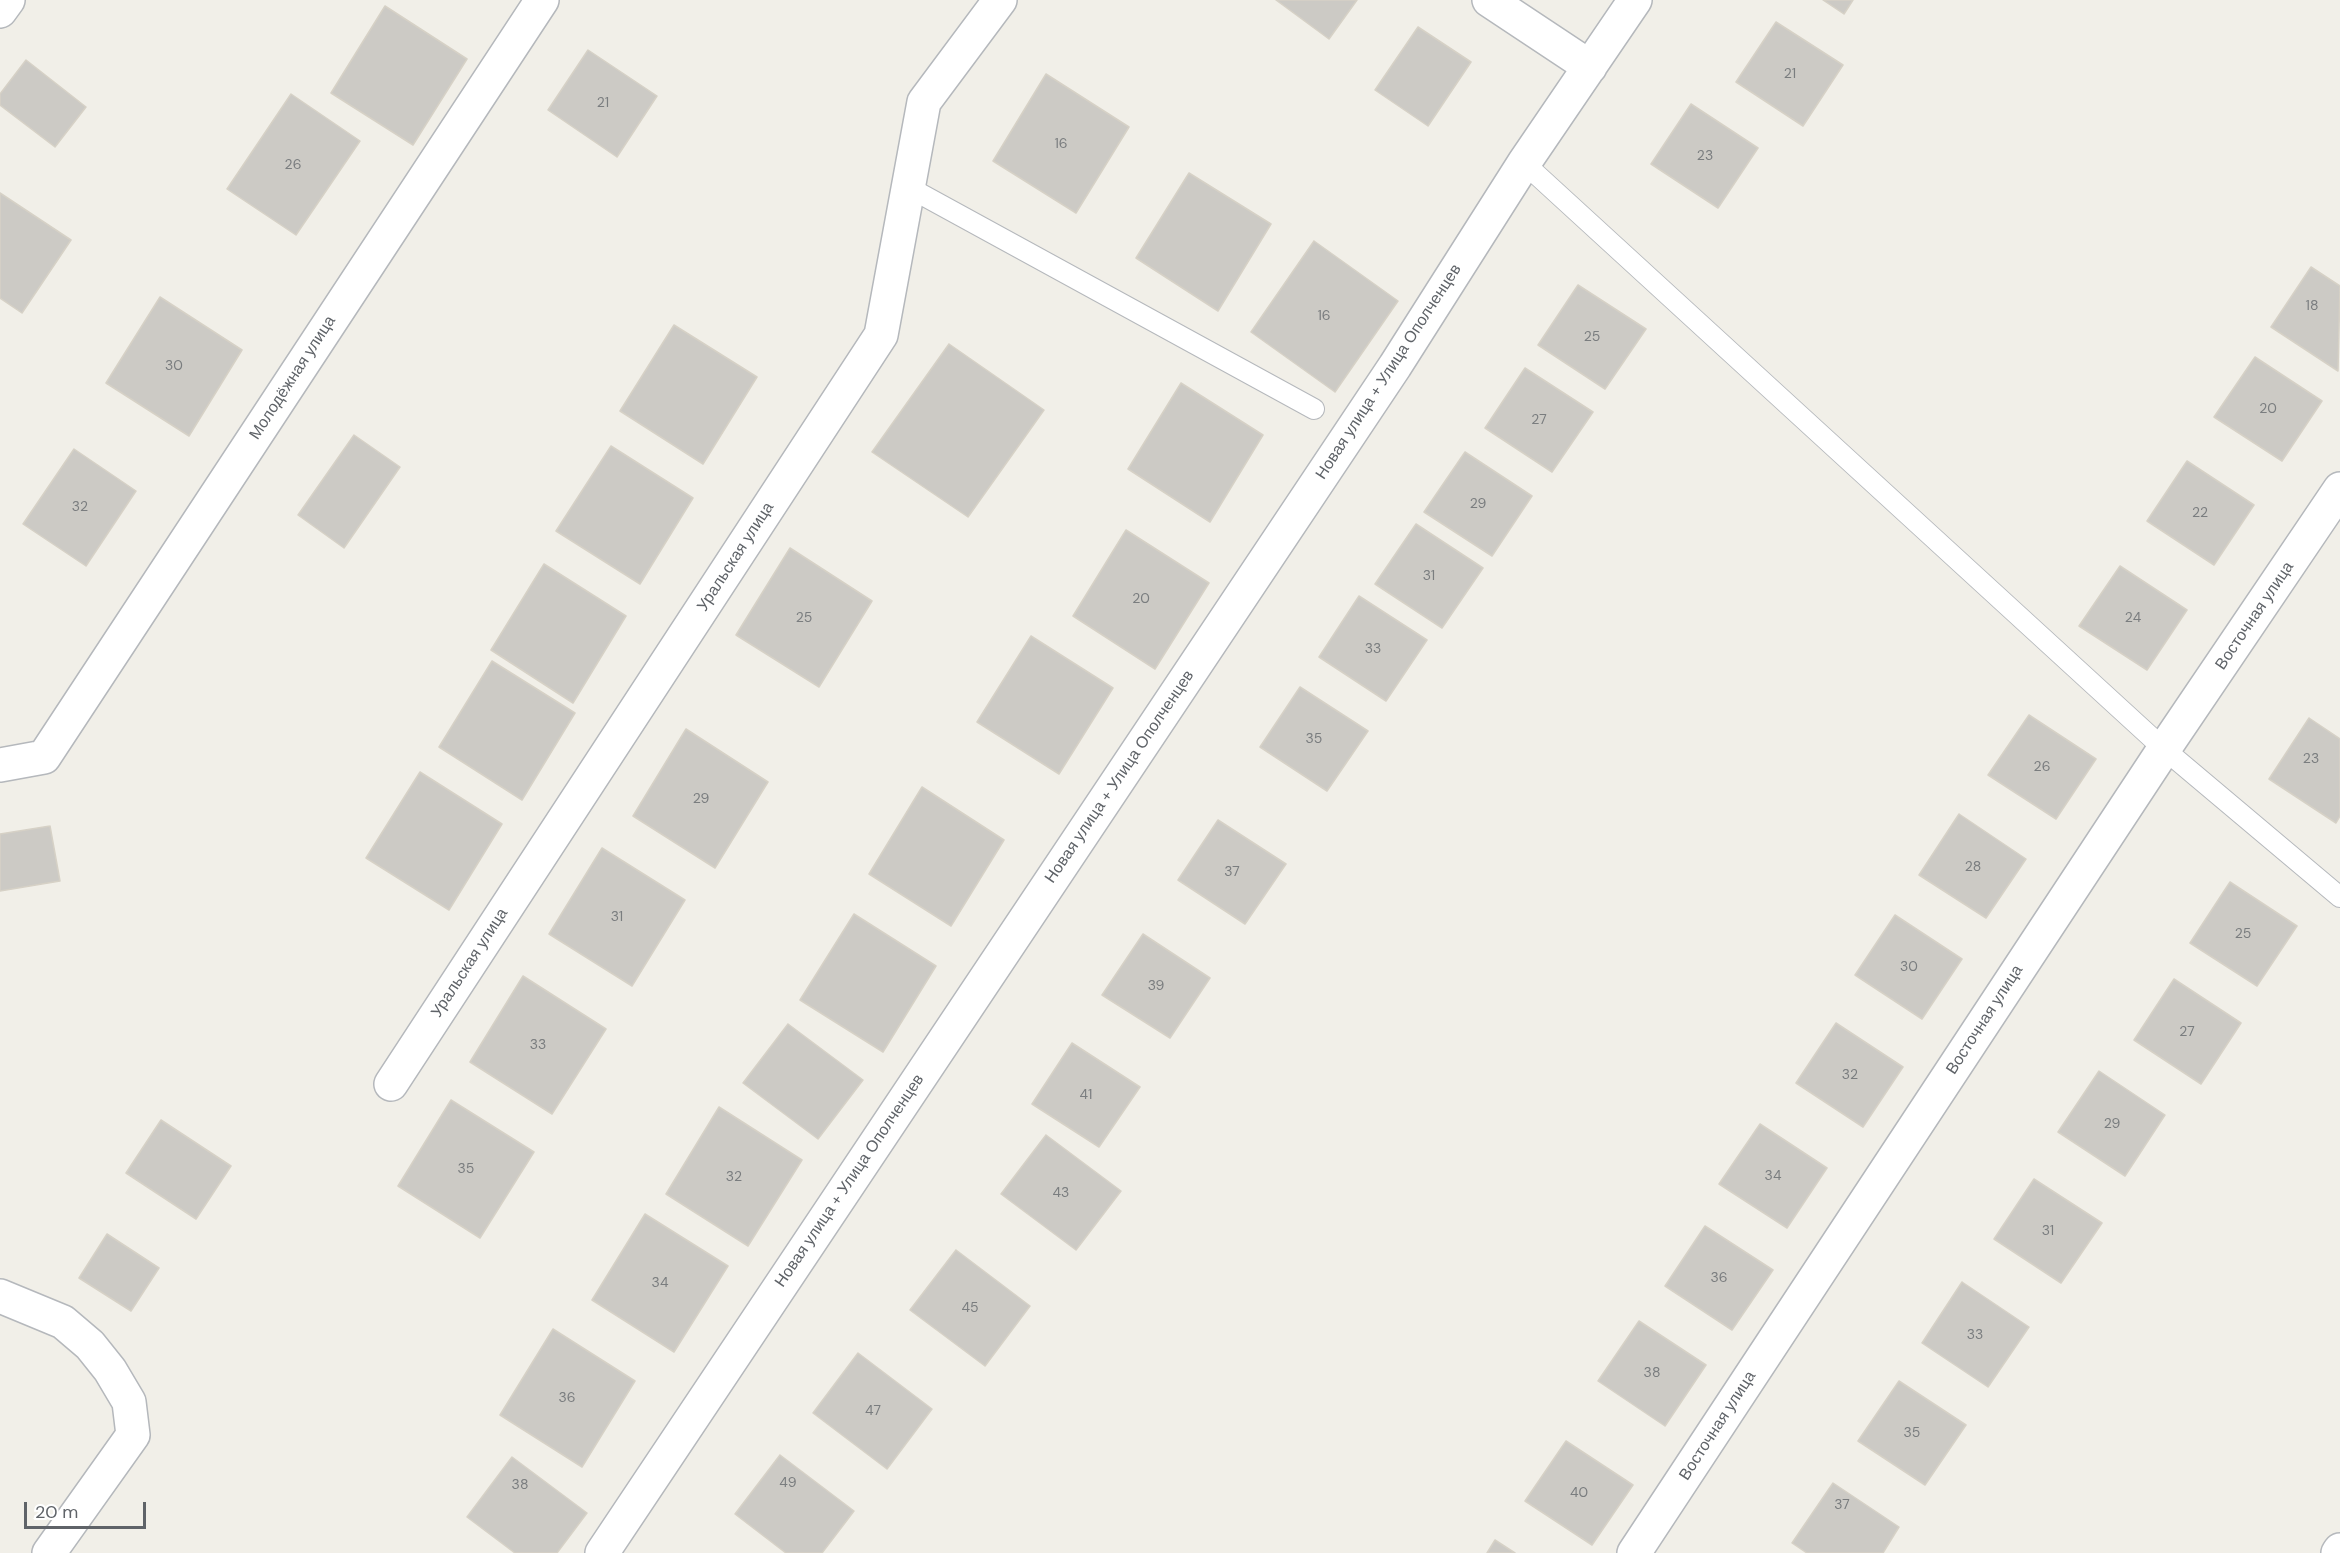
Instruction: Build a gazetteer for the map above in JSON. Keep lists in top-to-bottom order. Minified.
{"streets":{"street":["Новая улица + Улица Ополченцев","Молодёжная улица","Уральская улица","Восточная улица"]},"house_numbers":["21","21","16","23","26","18","16","25","30","20","27","29","32","22","31","20","25","24","33","35","23","26","29","28","37","31","25","30","39","27","33","32","41","29","35","34","32","43","31","36","34","45","33","38","36","47","35","49","38","40","37"],"scale_bar":"20 m"}
